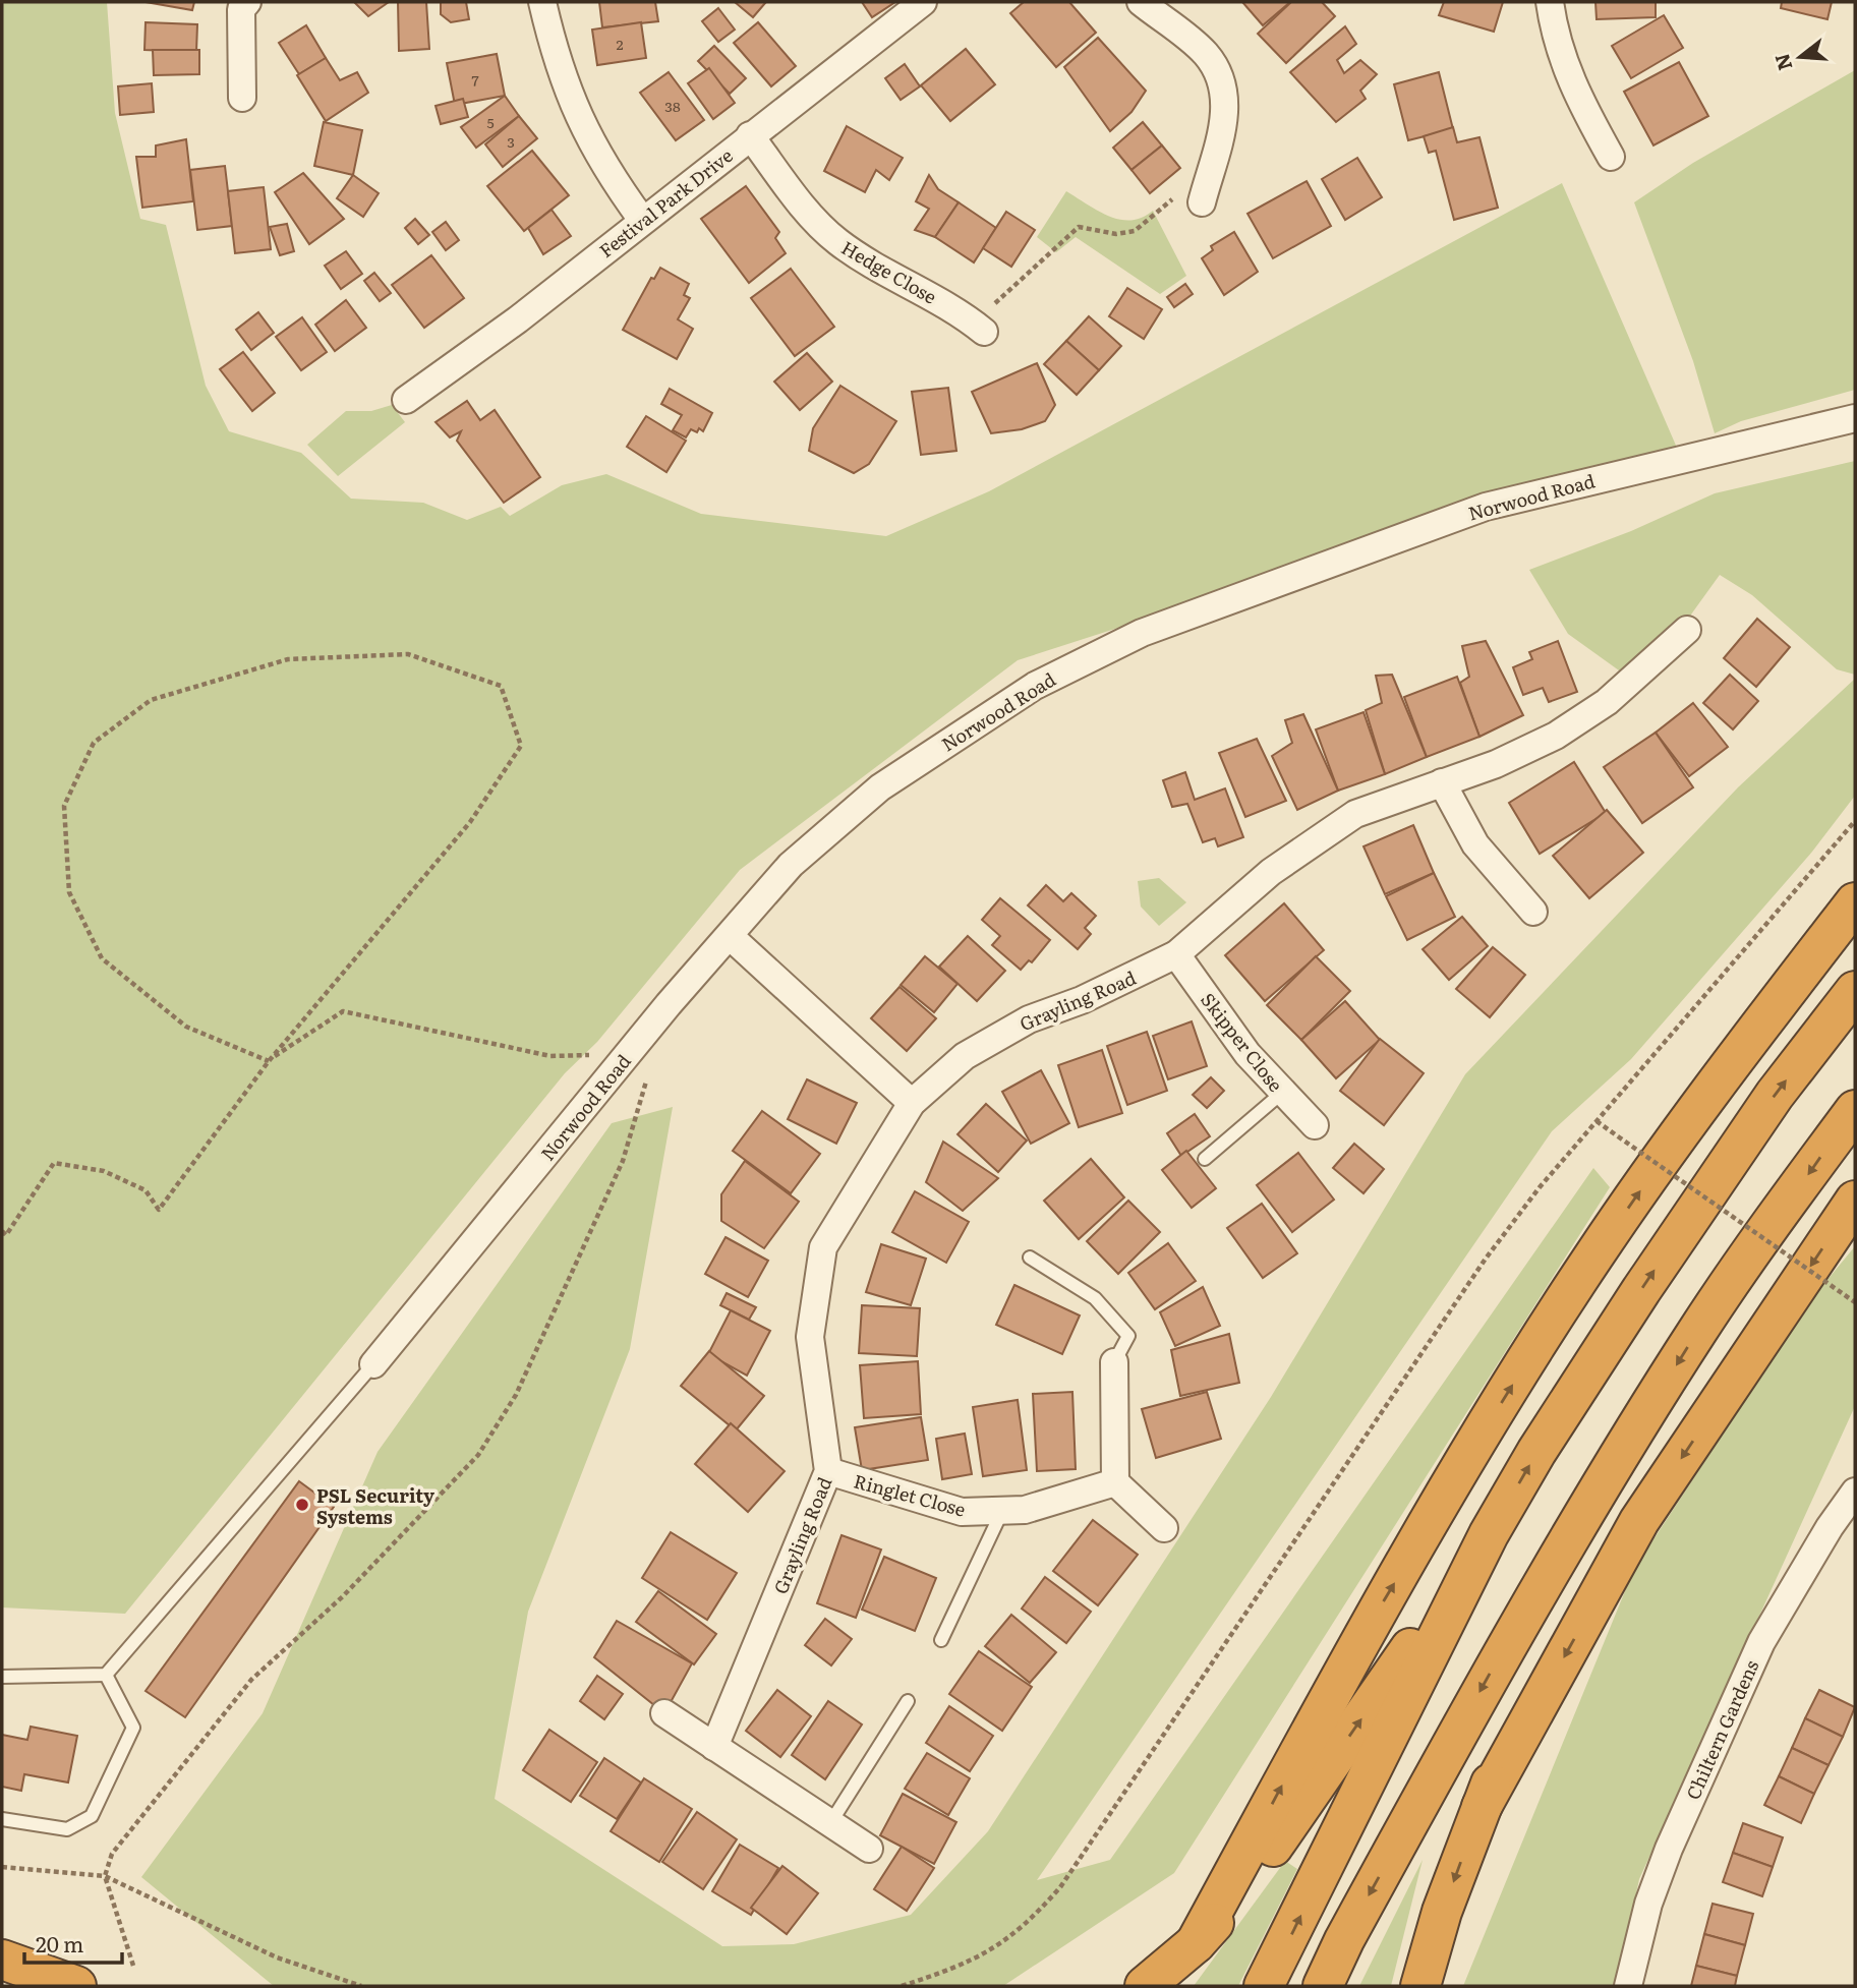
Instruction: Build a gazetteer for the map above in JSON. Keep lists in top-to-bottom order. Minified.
{"streets":{"street":["Festival Park Drive","Hedge Close","Norwood Road","Grayling Road","Skipper Close","Ringlet Close","Chiltern Gardens"]},"crossings":[["Festival Park Drive","Hedge Close"],["Grayling Road","Skipper Close"],["Grayling Road","Ringlet Close"]],"places":["PSL Security Systems"],"house_numbers":["2","7","38","5","3"],"scale_bar":"20 m","north":"left"}
